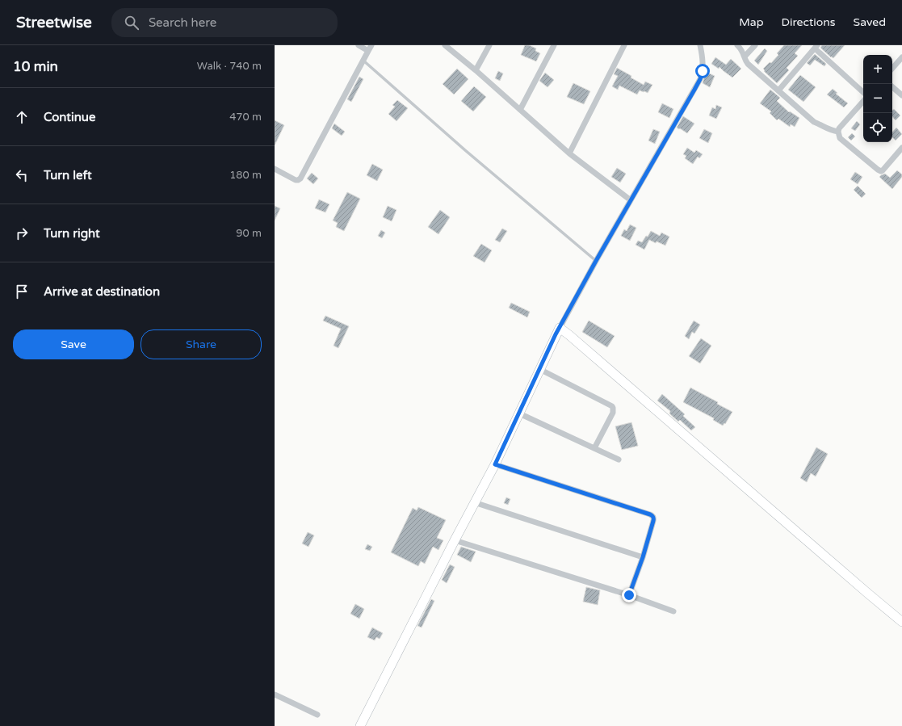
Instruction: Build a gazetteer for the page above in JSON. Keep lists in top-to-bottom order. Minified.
{"page":{"header":"Streetwise","search":"Search here","nav":["Map","Directions","Saved"],"heading":["10 min","Walk · 740 m"],"map_buttons":["+","−"],"list":[["Continue","470 m"],["Turn left","180 m"],["Turn right","90 m"],"Arrive at destination"],"buttons":["Save","Share"]}}
